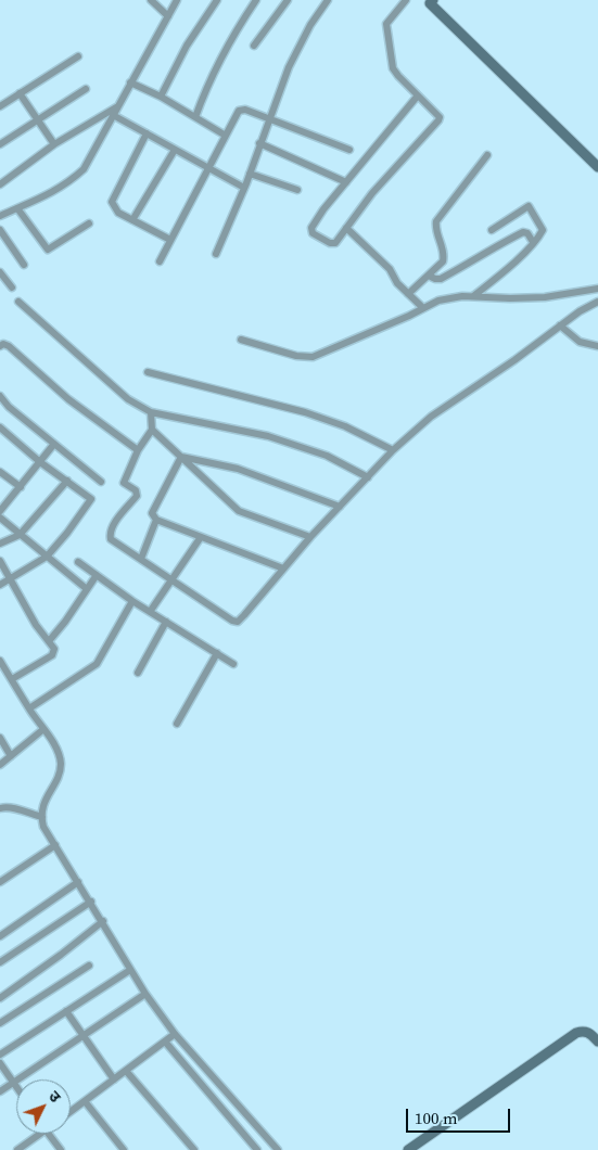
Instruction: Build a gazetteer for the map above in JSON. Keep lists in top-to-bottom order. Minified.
{"scale_bar":"100 m","north":"top right"}
